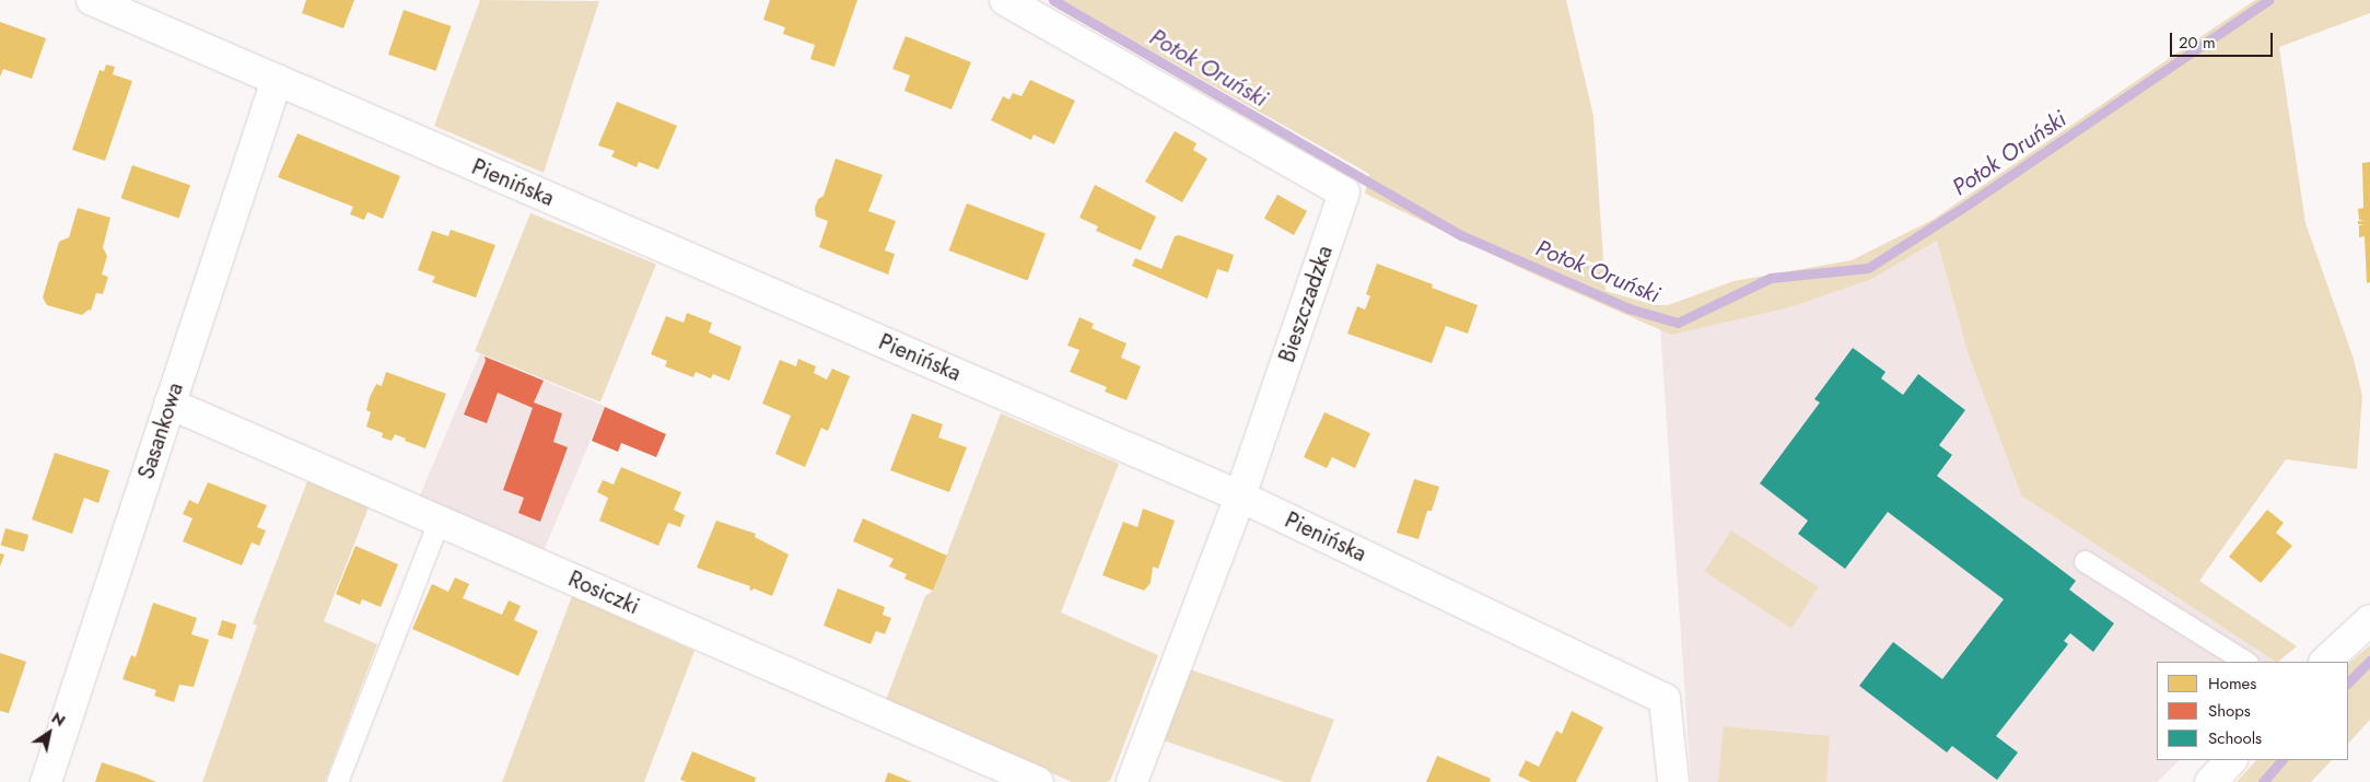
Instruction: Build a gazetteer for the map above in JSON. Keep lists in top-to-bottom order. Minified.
{"streets":{"street":["Pienińska","Bieszczadzka","Sasankowa","Rosiczki"]},"crossings":[["Pienińska","Bieszczadzka"],["Pienińska","Sasankowa"],["Sasankowa","Rosiczki"]],"water":["Potok Oruński"],"legend":["Homes","Shops","Schools"],"scale_bar":"20 m","north":"top right"}
